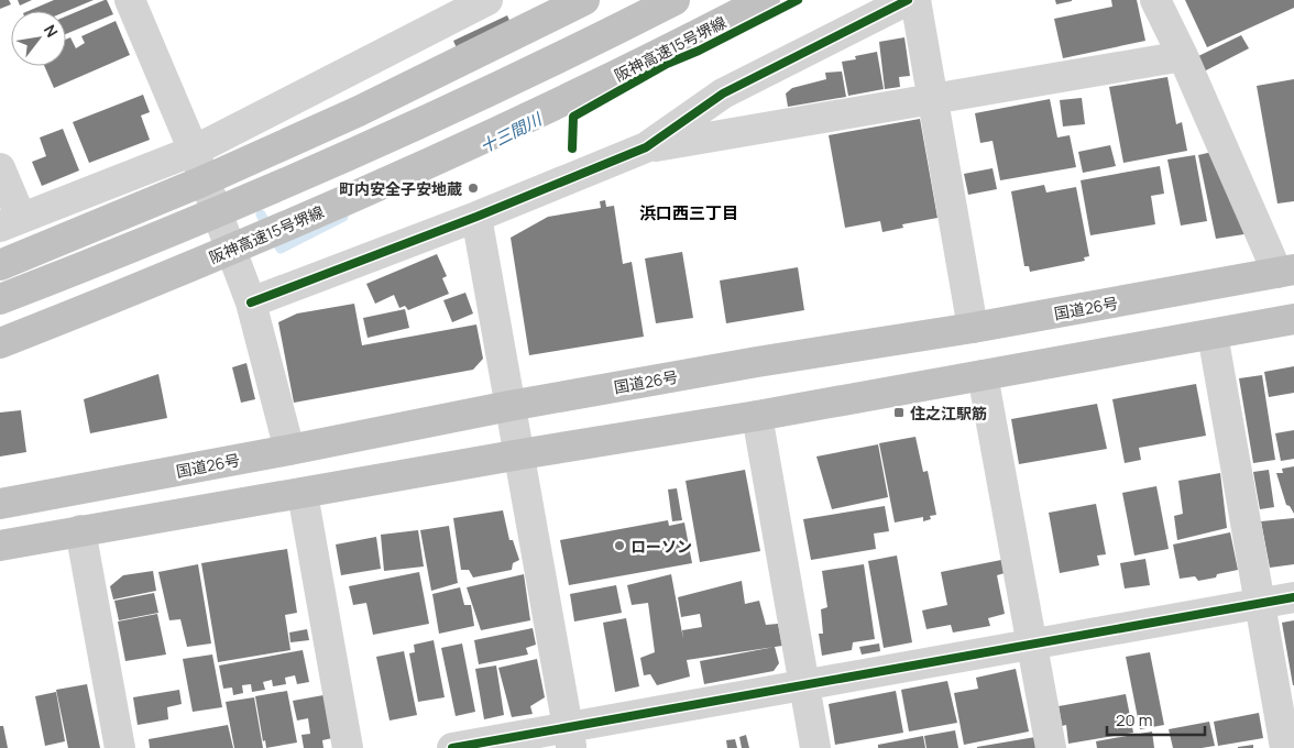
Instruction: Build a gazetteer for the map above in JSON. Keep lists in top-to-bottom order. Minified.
{"streets":{"highway":["阪神高速15号堺線","国道26号"]},"districts":["浜口西三丁目"],"water":["十三間川"],"places":{"other":["町内安全子安地蔵","ローソン"],"transit":["住之江駅筋"]},"scale_bar":"20 m","north":"top right"}
